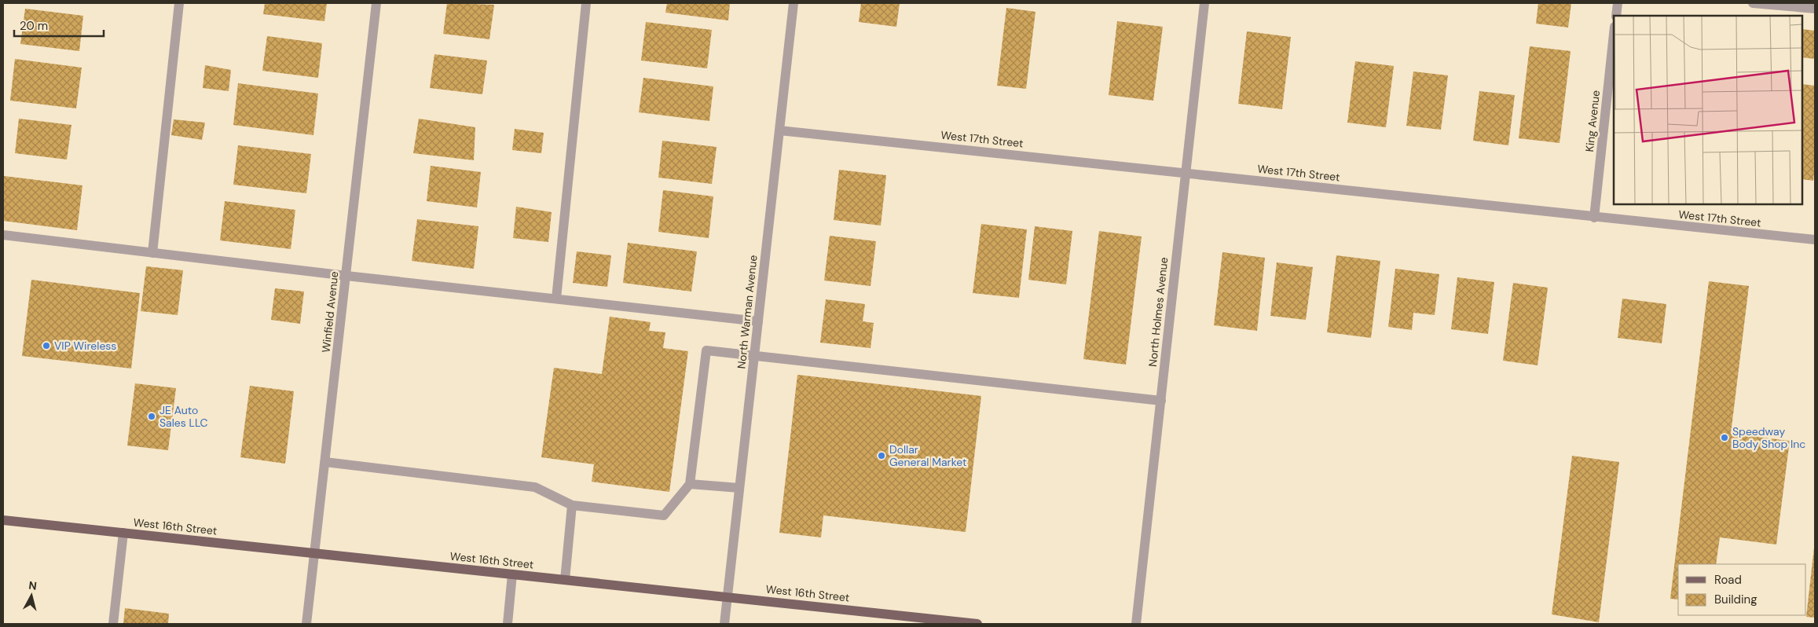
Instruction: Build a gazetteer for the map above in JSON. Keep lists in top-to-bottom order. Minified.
{"streets":{"main road":["West 16th Street"],"street":["King Avenue","West 17th Street","Winfield Avenue","North Warman Avenue","North Holmes Avenue"]},"crossings":[["King Avenue","West 17th Street"],["West 17th Street","North Warman Avenue"],["West 17th Street","North Holmes Avenue"],["Winfield Avenue","West 16th Street"],["North Warman Avenue","West 16th Street"]],"places":["VIP Wireless","JE Auto Sales LLC","Speedway Body Shop Inc","Dollar General Market"],"legend":["Road","Building"],"scale_bar":"20 m","north":"top"}
